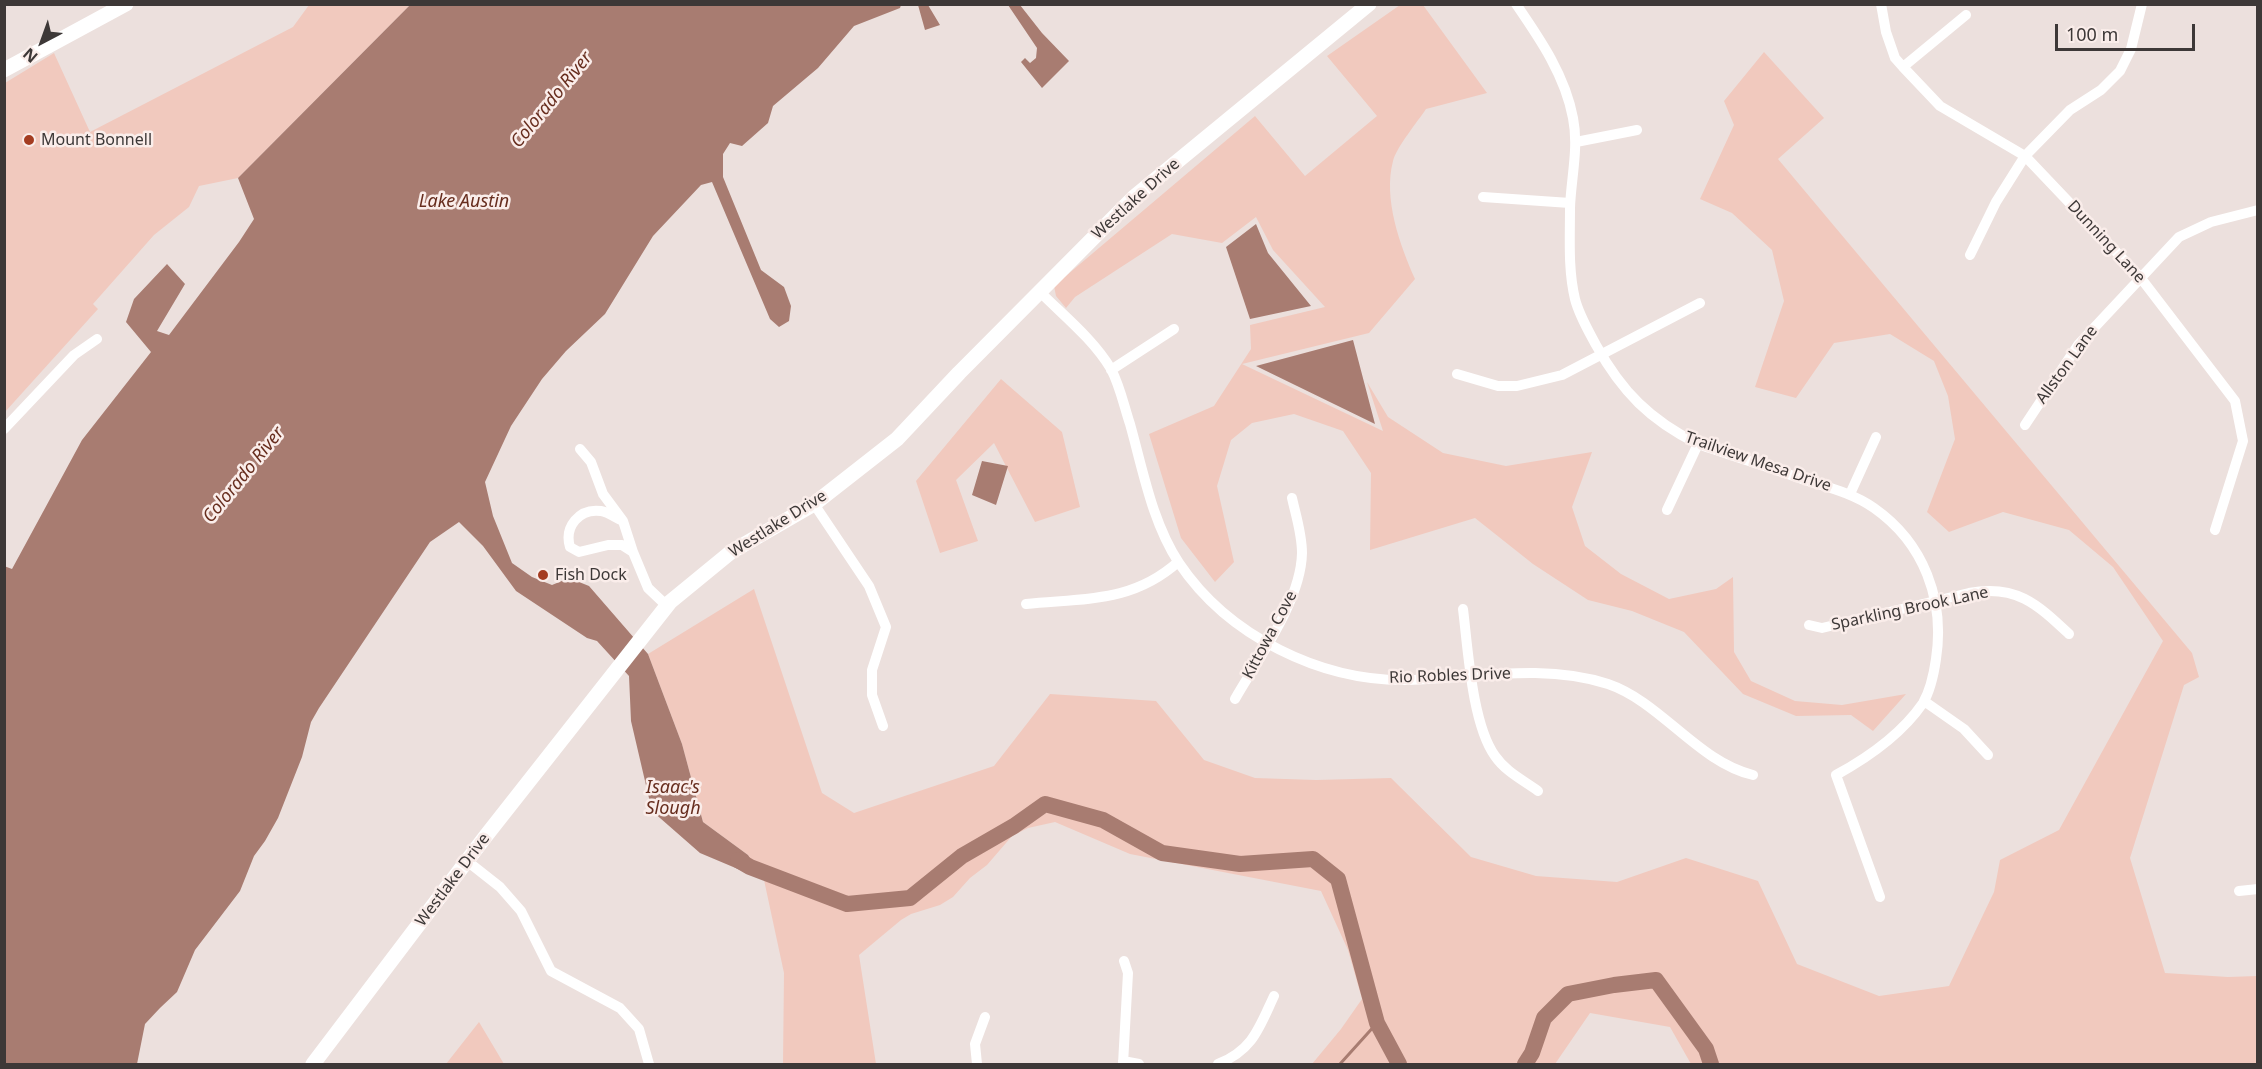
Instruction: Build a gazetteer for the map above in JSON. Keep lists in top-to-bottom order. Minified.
{"streets":{"street":["Westlake Drive","Dunning Lane","Allston Lane","Trailview Mesa Drive","Sparkling Brook Lane","Kittowa Cove","Rio Robles Drive"]},"crossings":[["Westlake Drive","Rio Robles Drive"],["Dunning Lane","Allston Lane"],["Trailview Mesa Drive","Sparkling Brook Lane"],["Kittowa Cove","Rio Robles Drive"]],"water":["Colorado River","Lake Austin","Isaac's Slough"],"places":["Mount Bonnell","Fish Dock"],"scale_bar":"100 m","north":"bottom left"}
